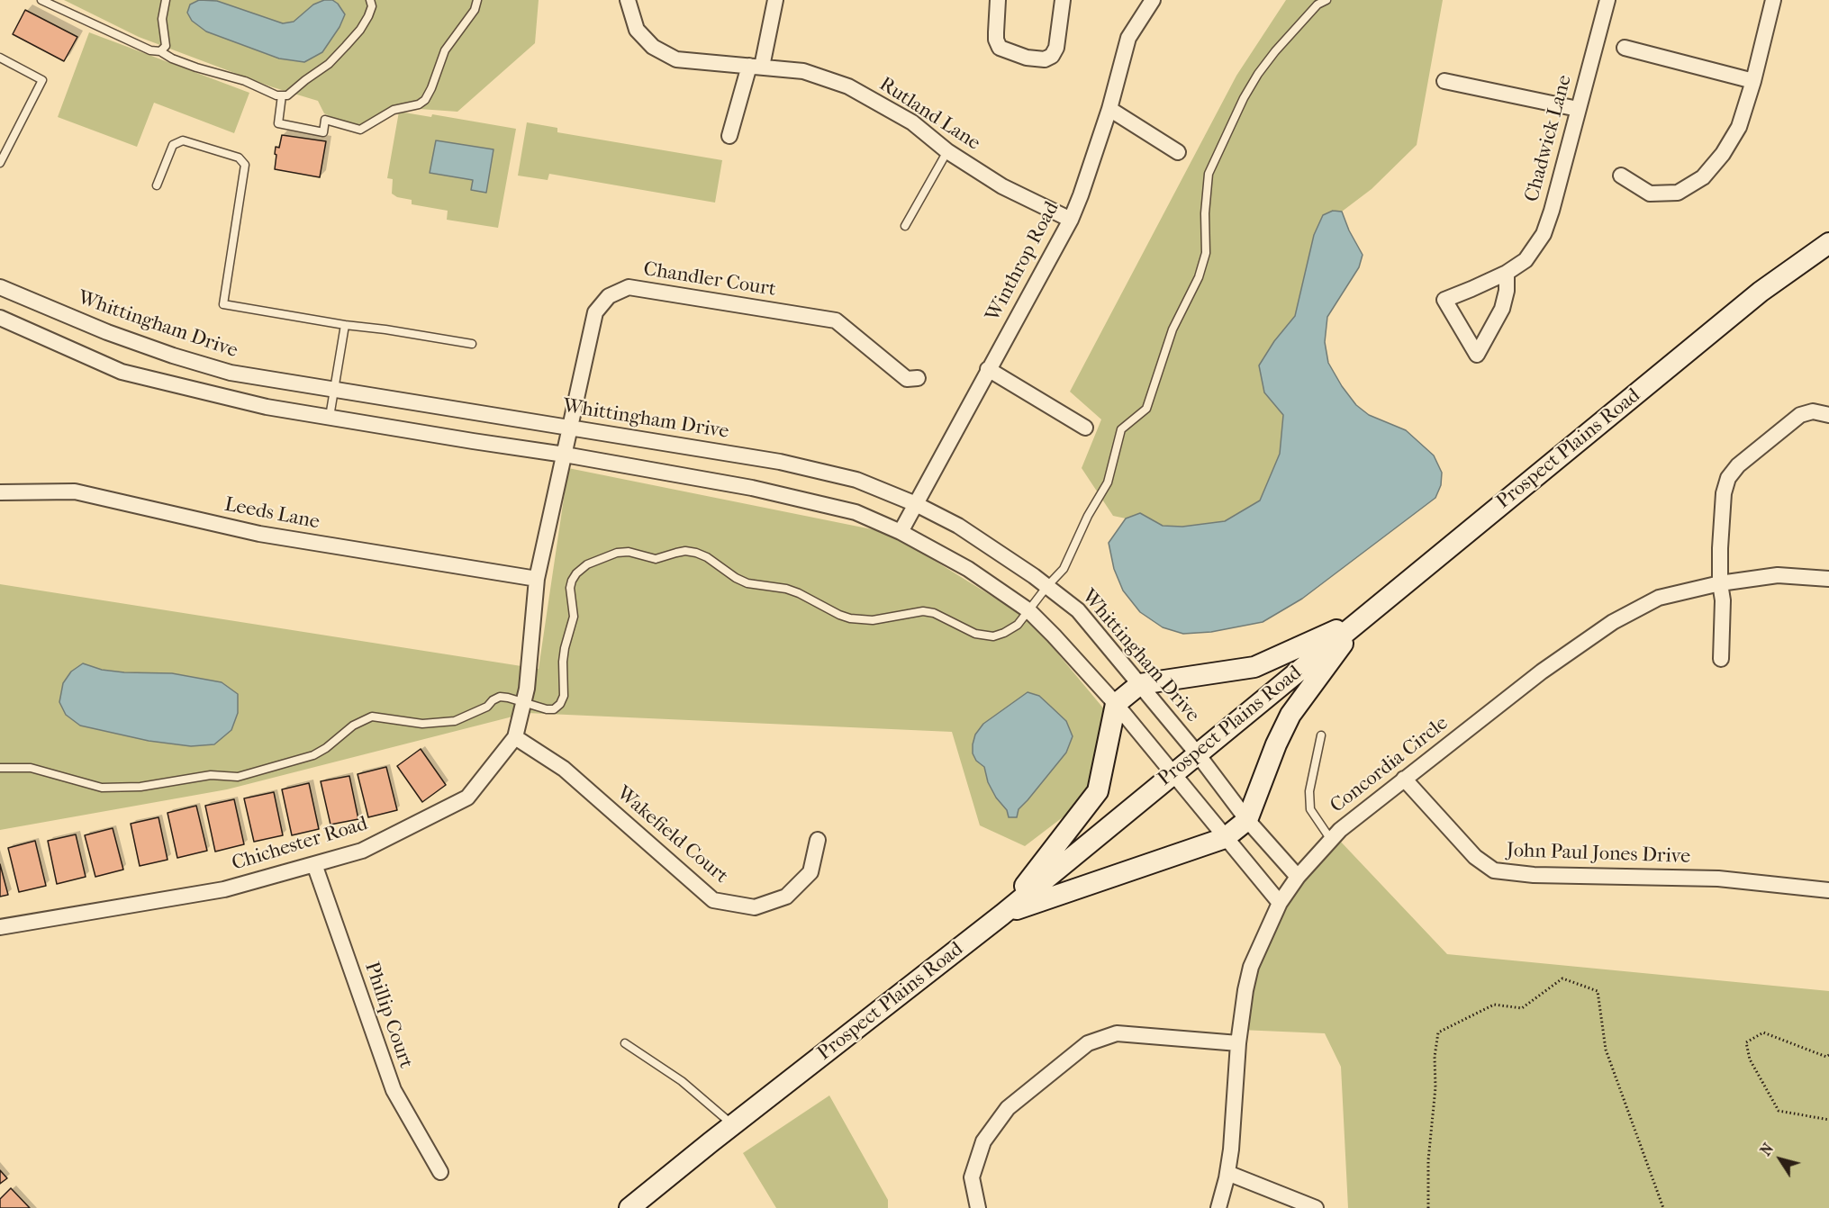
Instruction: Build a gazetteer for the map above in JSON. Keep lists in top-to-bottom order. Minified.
{"streets":{"street":["Rutland Lane","Chadwick Lane","Winthrop Road","Chandler Court","Whittingham Drive","Prospect Plains Road","Leeds Lane","Concordia Circle","Wakefield Court","Chichester Road","John Paul Jones Drive","Phillip Court"]},"crossings":[["Rutland Lane","Winthrop Road"],["Winthrop Road","Whittingham Drive"],["Chandler Court","Whittingham Drive"],["Chandler Court","Chichester Road"],["Whittingham Drive","Prospect Plains Road"],["Whittingham Drive","Concordia Circle"],["Leeds Lane","Chichester Road"],["Concordia Circle","John Paul Jones Drive"],["Wakefield Court","Chichester Road"],["Chichester Road","Phillip Court"]],"north":"top left"}
